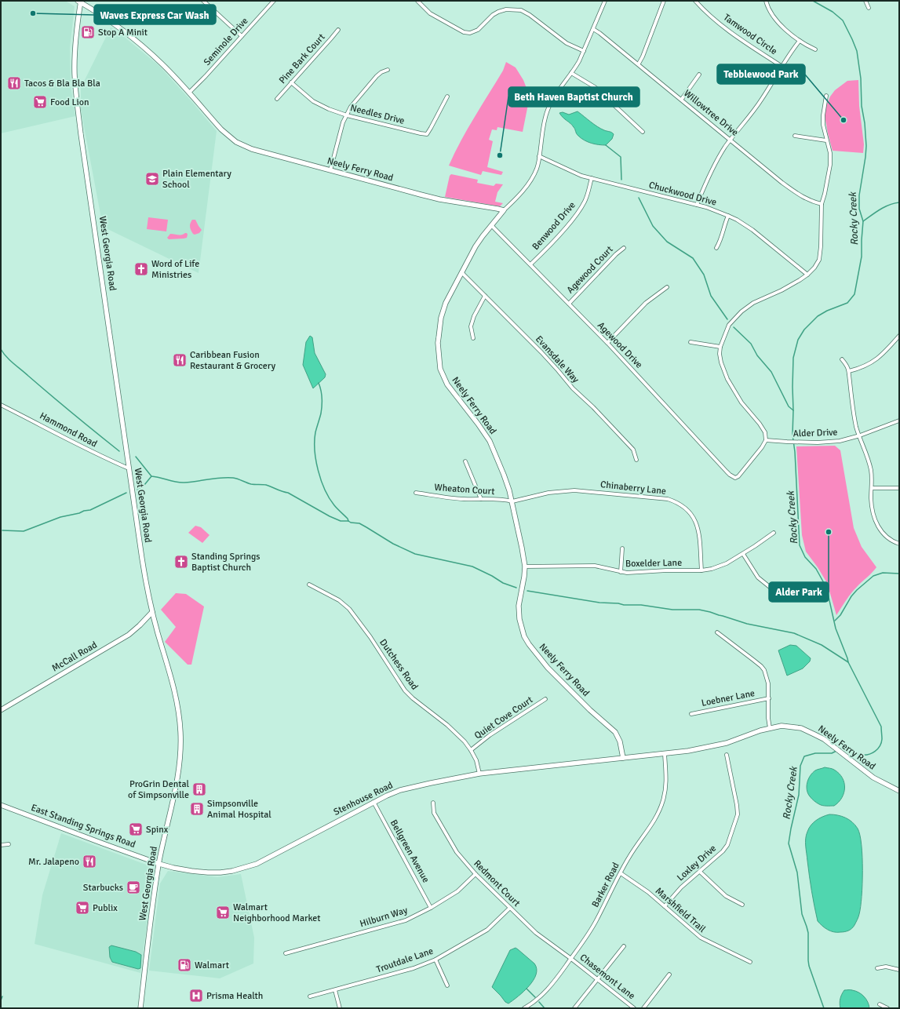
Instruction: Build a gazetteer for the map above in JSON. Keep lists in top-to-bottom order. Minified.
{"streets":{"street":["Tamwood Circle","Seminole Drive","Pine Bark Court","Willowtree Drive","Needles Drive","Neely Ferry Road","Chuckwood Drive","Benwood Drive","West Georgia Road","Agewood Court","Agewood Drive","Evansdale Way","Hammond Road","Alder Drive","Chinaberry Lane","Wheaton Court","Boxelder Lane","McCall Road","Dutchess Road","Loebner Lane","Quiet Cove Court","Stenhouse Road","East Standing Springs Road","Bellgreen Avenue","Loxley Drive","Redmont Court","Barker Road","Marshfield Trail","Hilburn Way","Troutdale Lane","Chasemont Lane"]},"crossings":[["Tamwood Circle","Willowtree Drive"],["Tamwood Circle","Chuckwood Drive"],["Seminole Drive","Neely Ferry Road"],["Pine Bark Court","Needles Drive"],["Neely Ferry Road","West Georgia Road"],["Neely Ferry Road","Agewood Drive"],["Neely Ferry Road","Evansdale Way"],["Neely Ferry Road","Chinaberry Lane"],["Neely Ferry Road","Wheaton Court"],["Neely Ferry Road","Boxelder Lane"],["Neely Ferry Road","Stenhouse Road"],["Neely Ferry Road","Barker Road"],["Chuckwood Drive","Benwood Drive"],["Benwood Drive","Agewood Drive"],["West Georgia Road","Hammond Road"],["West Georgia Road","McCall Road"],["West Georgia Road","Stenhouse Road"],["West Georgia Road","East Standing Springs Road"],["Agewood Court","Agewood Drive"],["Agewood Drive","Alder Drive"],["Chinaberry Lane","Wheaton Court"],["Chinaberry Lane","Boxelder Lane"],["Dutchess Road","Quiet Cove Court"],["Dutchess Road","Stenhouse Road"],["Stenhouse Road","East Standing Springs Road"],["Stenhouse Road","Bellgreen Avenue"],["Bellgreen Avenue","Hilburn Way"],["Loxley Drive","Marshfield Trail"],["Redmont Court","Barker Road"],["Redmont Court","Hilburn Way"],["Redmont Court","Troutdale Lane"],["Redmont Court","Chasemont Lane"],["Barker Road","Marshfield Trail"],["Barker Road","Chasemont Lane"]],"water":["Rocky Creek"],"places":{"other":["Waves Express Car Wash","Tebblewood Park","Beth Haven Baptist Church","Alder Park"],"fuel station":["Stop A Minit","Walmart"],"restaurant":["Tacos & Bla Bla Bla","Caribbean Fusion Restaurant & Grocery","Mr. Jalapeno"],"supermarket":["Food Lion","Spinx","Publix","Walmart Neighborhood Market"],"school or university":["Plain Elementary School"],"church":["Word of Life Ministries","Standing Springs Baptist Church"],"building":["ProGrin Dental of Simpsonville","Simpsonville Animal Hospital"],"cafe":["Starbucks"],"hospital":["Prisma Health"]}}
